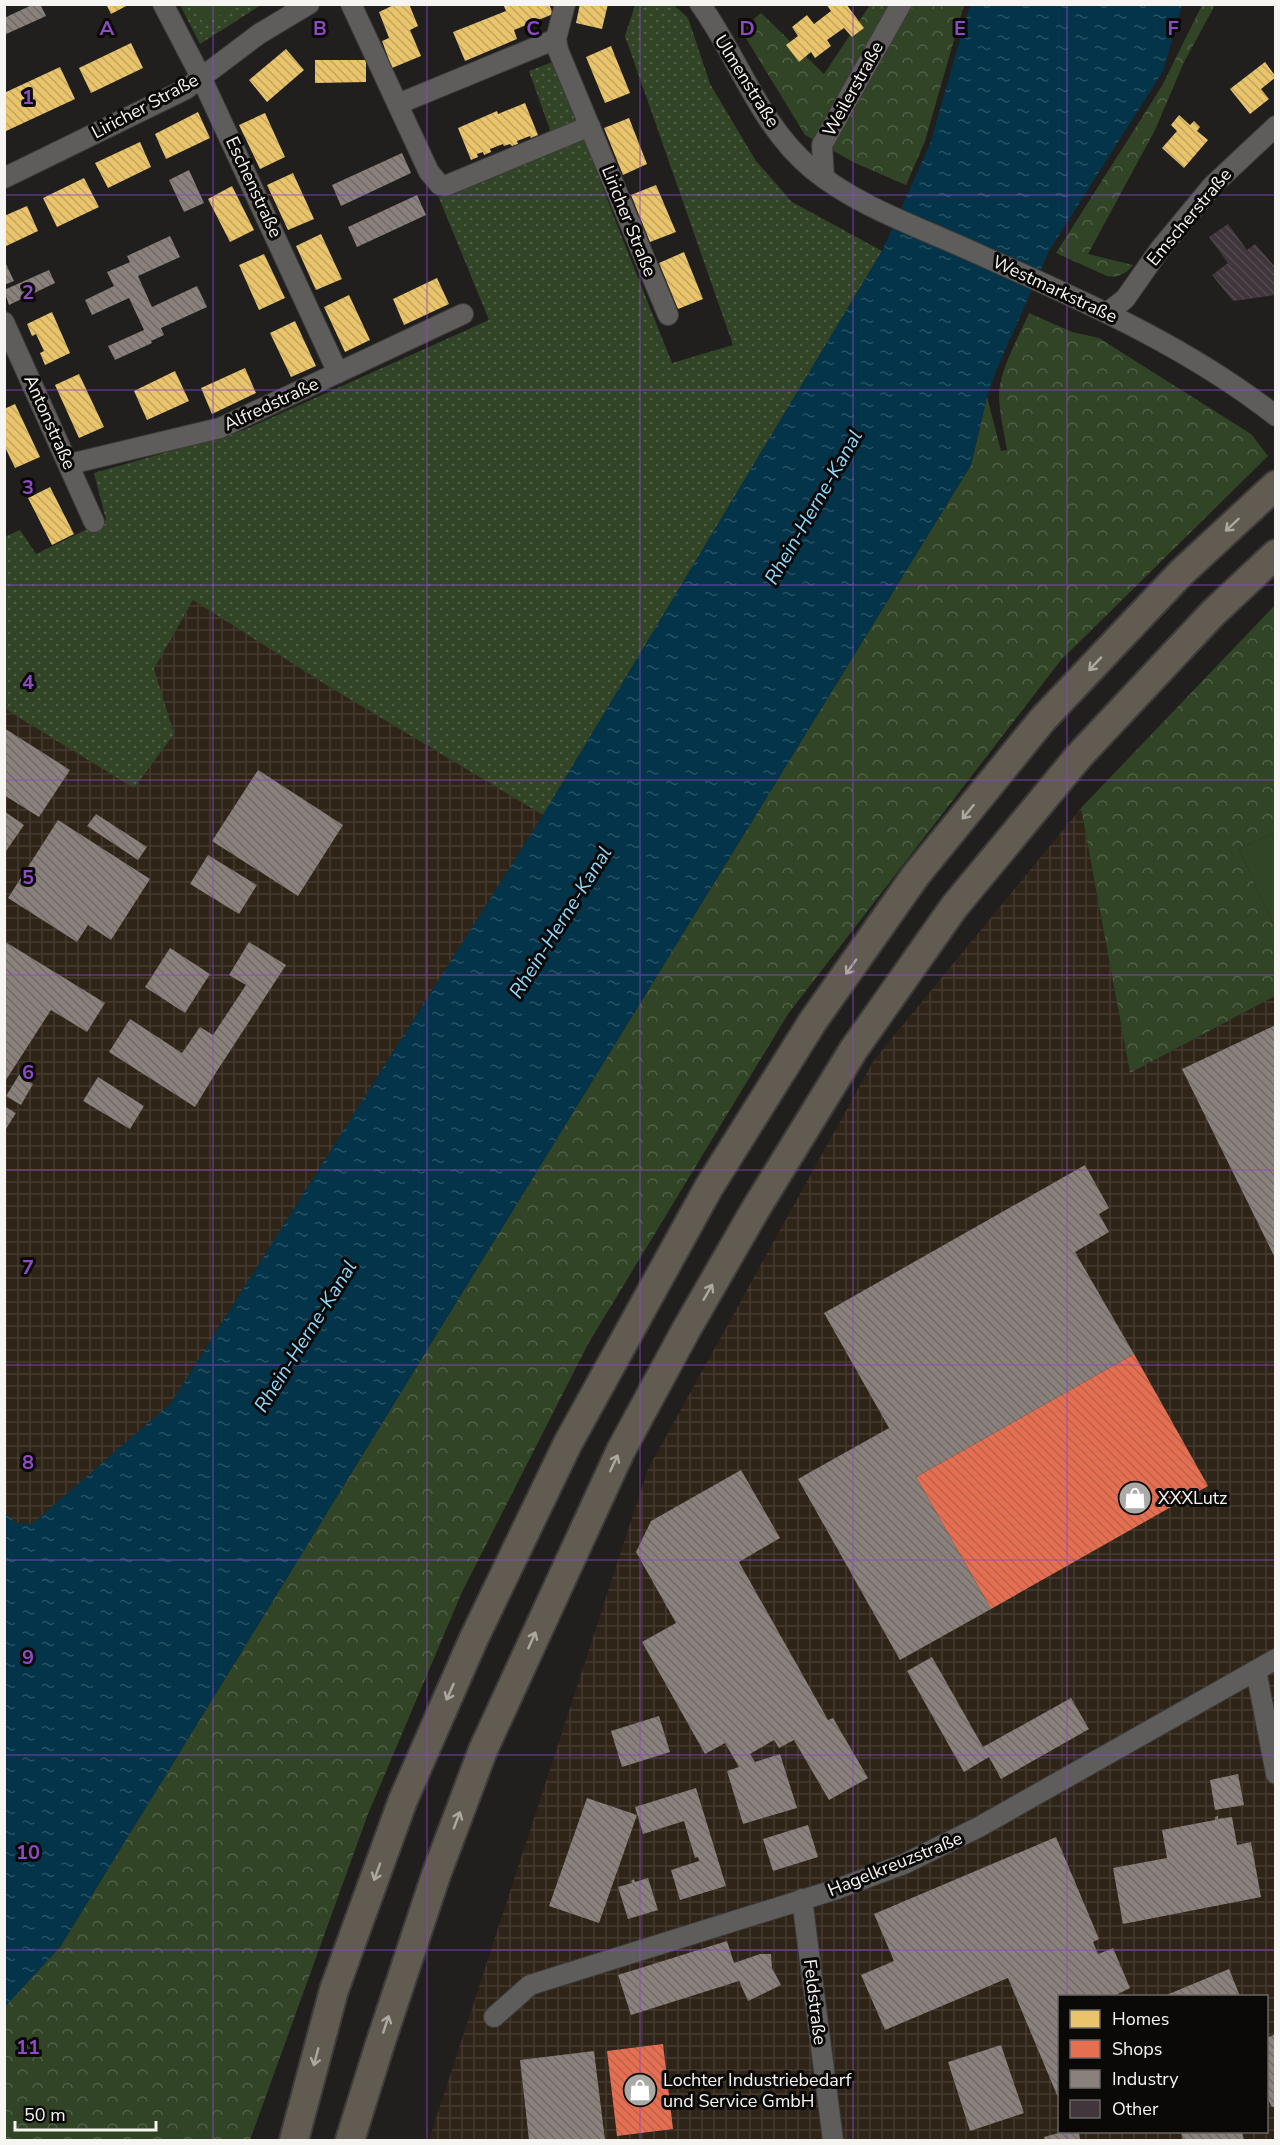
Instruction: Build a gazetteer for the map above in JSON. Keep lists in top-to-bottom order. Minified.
{"streets":{"street":["Ulmenstraße","Weilerstraße","Liricher Straße","Eschenstraße","Emscherstraße","Westmarkstraße","Alfredstraße","Antonstraße","Hagelkreuzstraße","Feldstraße"]},"crossings":[["Ulmenstraße","Weilerstraße"],["Ulmenstraße","Westmarkstraße"],["Weilerstraße","Westmarkstraße"],["Liricher Straße","Eschenstraße"],["Eschenstraße","Alfredstraße"],["Emscherstraße","Westmarkstraße"],["Alfredstraße","Antonstraße"],["Hagelkreuzstraße","Feldstraße"]],"water":["Rhein-Herne-Kanal"],"places":{"shop":["XXXLutz","Lochter Industriebedarf und Service GmbH"]},"legend":["Homes","Shops","Industry","Other"],"scale_bar":"50 m","grid":{"columns":["A","B","C","D","E","F"],"rows":["1","2","3","4","5","6","7","8","9","10","11"]}}
